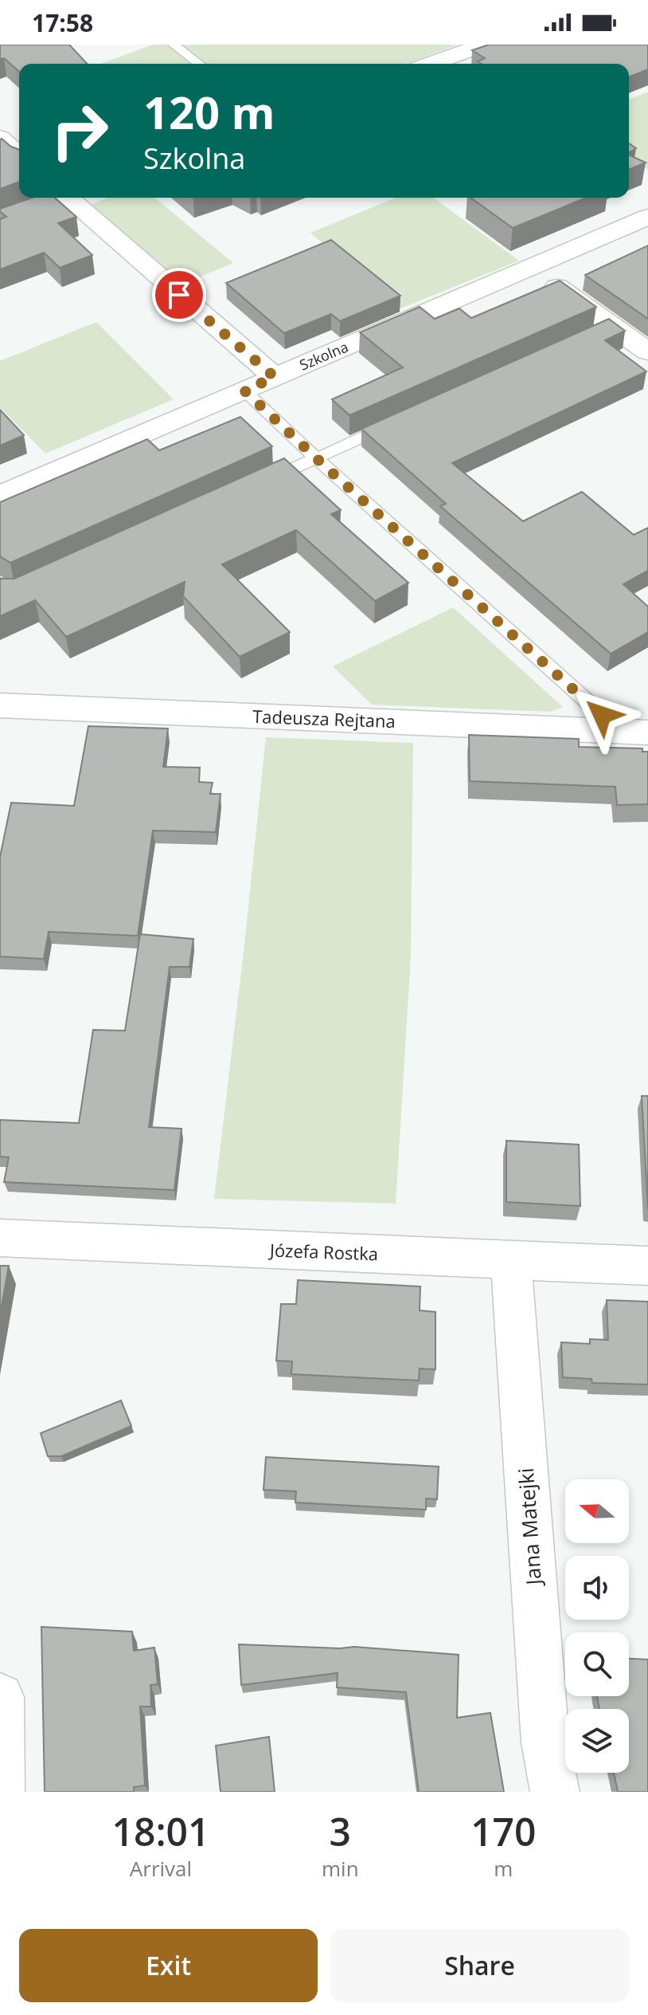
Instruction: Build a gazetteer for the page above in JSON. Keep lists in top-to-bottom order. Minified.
{"streets":{"street":["Szkolna","Tadeusza Rejtana","Józefa Rostka","Jana Matejki"]},"crossings":[["Józefa Rostka","Jana Matejki"]],"north":"left","page":{"status":"17:58","turn":["120 m","Szkolna"],"eta":["18:01","Arrival","3","min","170","m"],"buttons":["Exit","Share"]}}
